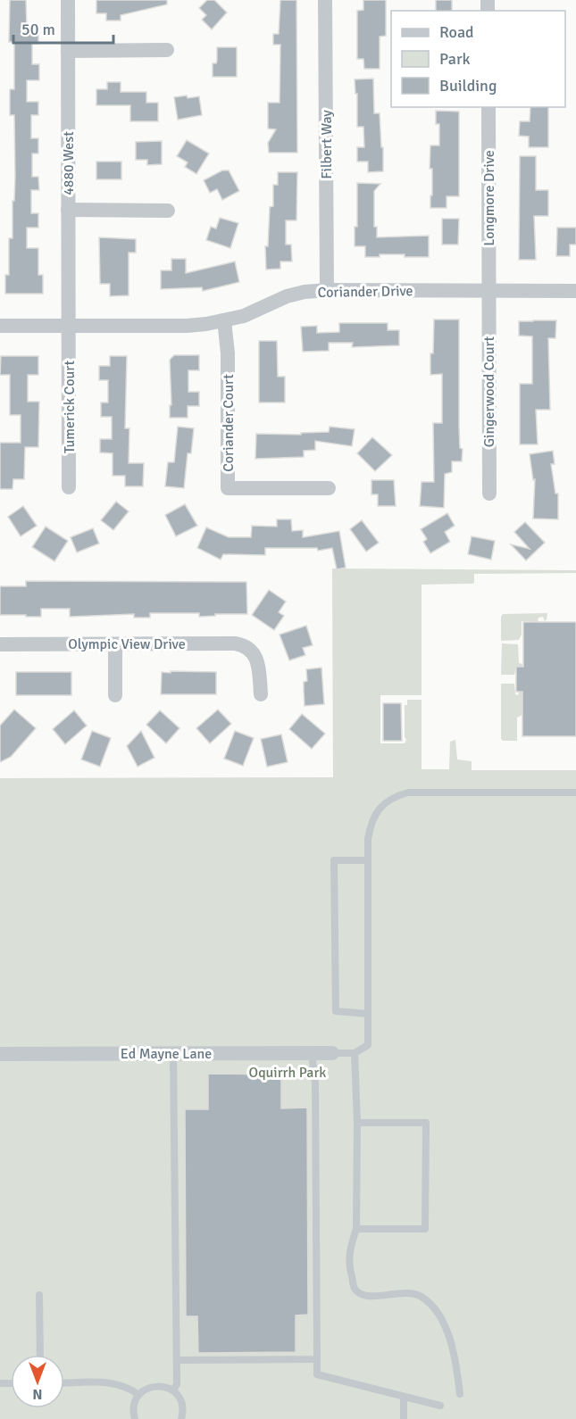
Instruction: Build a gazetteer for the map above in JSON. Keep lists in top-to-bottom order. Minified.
{"streets":{"street":["Filbert Way","4880 West","Longmore Drive","Coriander Drive","Gingerwood Court","Tumerick Court","Coriander Court","Olympic View Drive","Ed Mayne Lane"]},"crossings":[["Filbert Way","Coriander Drive"],["4880 West","Coriander Drive"],["4880 West","Tumerick Court"],["Longmore Drive","Coriander Drive"],["Longmore Drive","Gingerwood Court"],["Coriander Drive","Gingerwood Court"],["Coriander Drive","Tumerick Court"],["Coriander Drive","Coriander Court"]],"parks":["Oquirrh Park"],"legend":["Road","Park","Building"],"scale_bar":"50 m","north":"bottom"}
